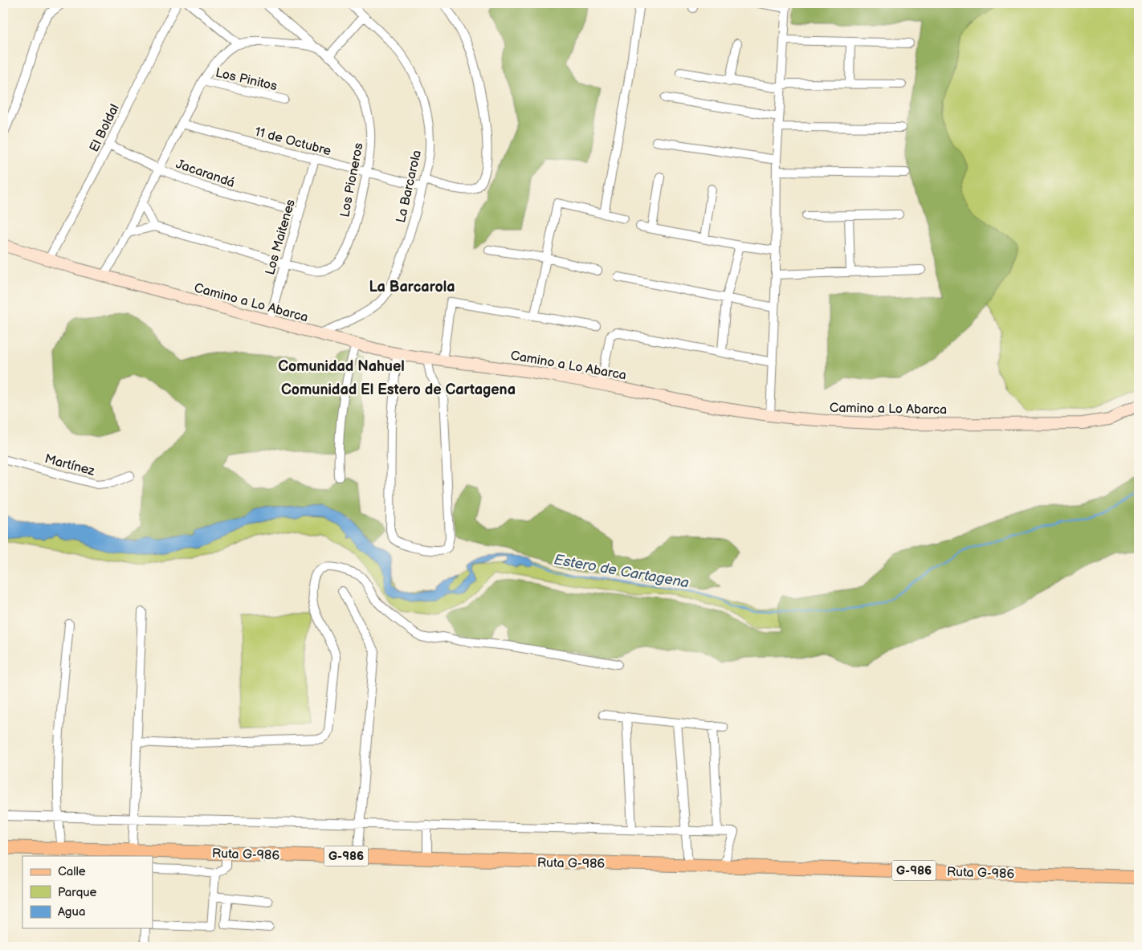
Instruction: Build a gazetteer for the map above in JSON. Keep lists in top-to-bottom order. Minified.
{"streets":{"main road":["Camino a Lo Abarca","Ruta G-986","G-986"],"street":["Los Pinitos","El Boldal","11 de Octubre","Jacarandá","Los Pioneros","La Barcarola","Los Maitenes","Martínez"]},"crossings":[["Los Pinitos","Los Pioneros"],["El Boldal","Jacarandá"],["El Boldal","Camino a Lo Abarca"],["11 de Octubre","Los Pioneros"],["11 de Octubre","La Barcarola"],["11 de Octubre","Los Maitenes"],["Jacarandá","Los Pioneros"],["Jacarandá","Los Maitenes"],["Los Pioneros","Los Maitenes"],["Los Pioneros","Camino a Lo Abarca"],["La Barcarola","Camino a Lo Abarca"],["Los Maitenes","Camino a Lo Abarca"]],"districts":["La Barcarola","Comunidad Nahuel","Comunidad El Estero de Cartagena"],"water":["Estero de Cartagena"],"legend":["Calle","Parque","Agua"]}
